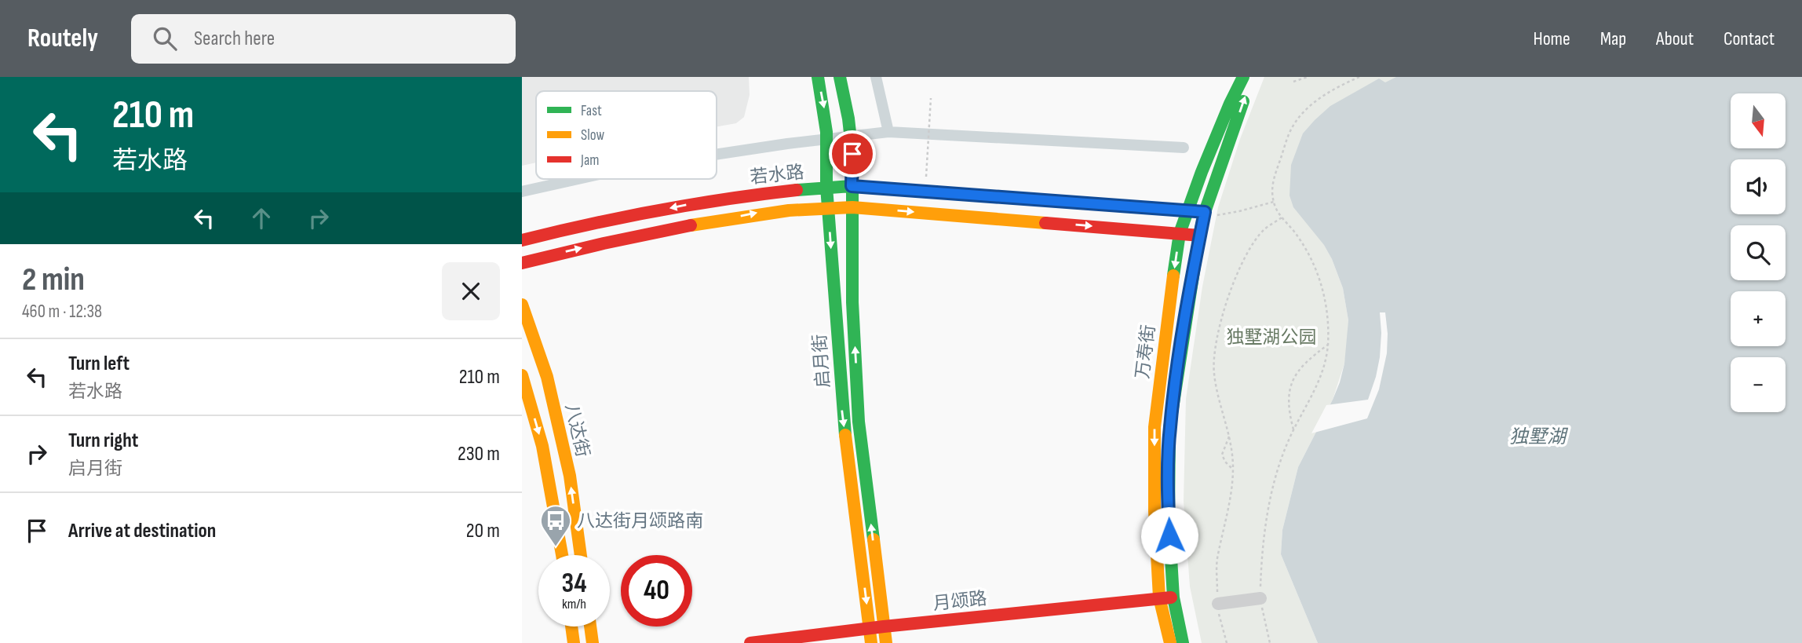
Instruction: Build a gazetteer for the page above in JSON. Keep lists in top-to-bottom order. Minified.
{"streets":{"street":["若水路","万寿街","启月街","八达街","月颂路"]},"crossings":[["若水路","万寿街"],["若水路","启月街"],["万寿街","月颂路"],["启月街","月颂路"]],"water":["独墅湖"],"parks":["独墅湖公园"],"places":{"bus stop":["八达街月颂路南"]},"legend":["Fast","Slow","Jam"],"north":"bottom","page":{"header":"Routely","search":"Search here","nav":["Home","Map","About","Contact"],"turn":["210 m","若水路"],"map_buttons":["+","−"],"heading":["2 min","460 m · 12:38"],"list":[{"name":"Turn left","note":"若水路","value":"210 m"},{"name":"Turn right","note":"启月街","value":"230 m"},{"name":"Arrive at destination","value":"20 m"}],"speed":"34 km/h","limit":"40"}}
